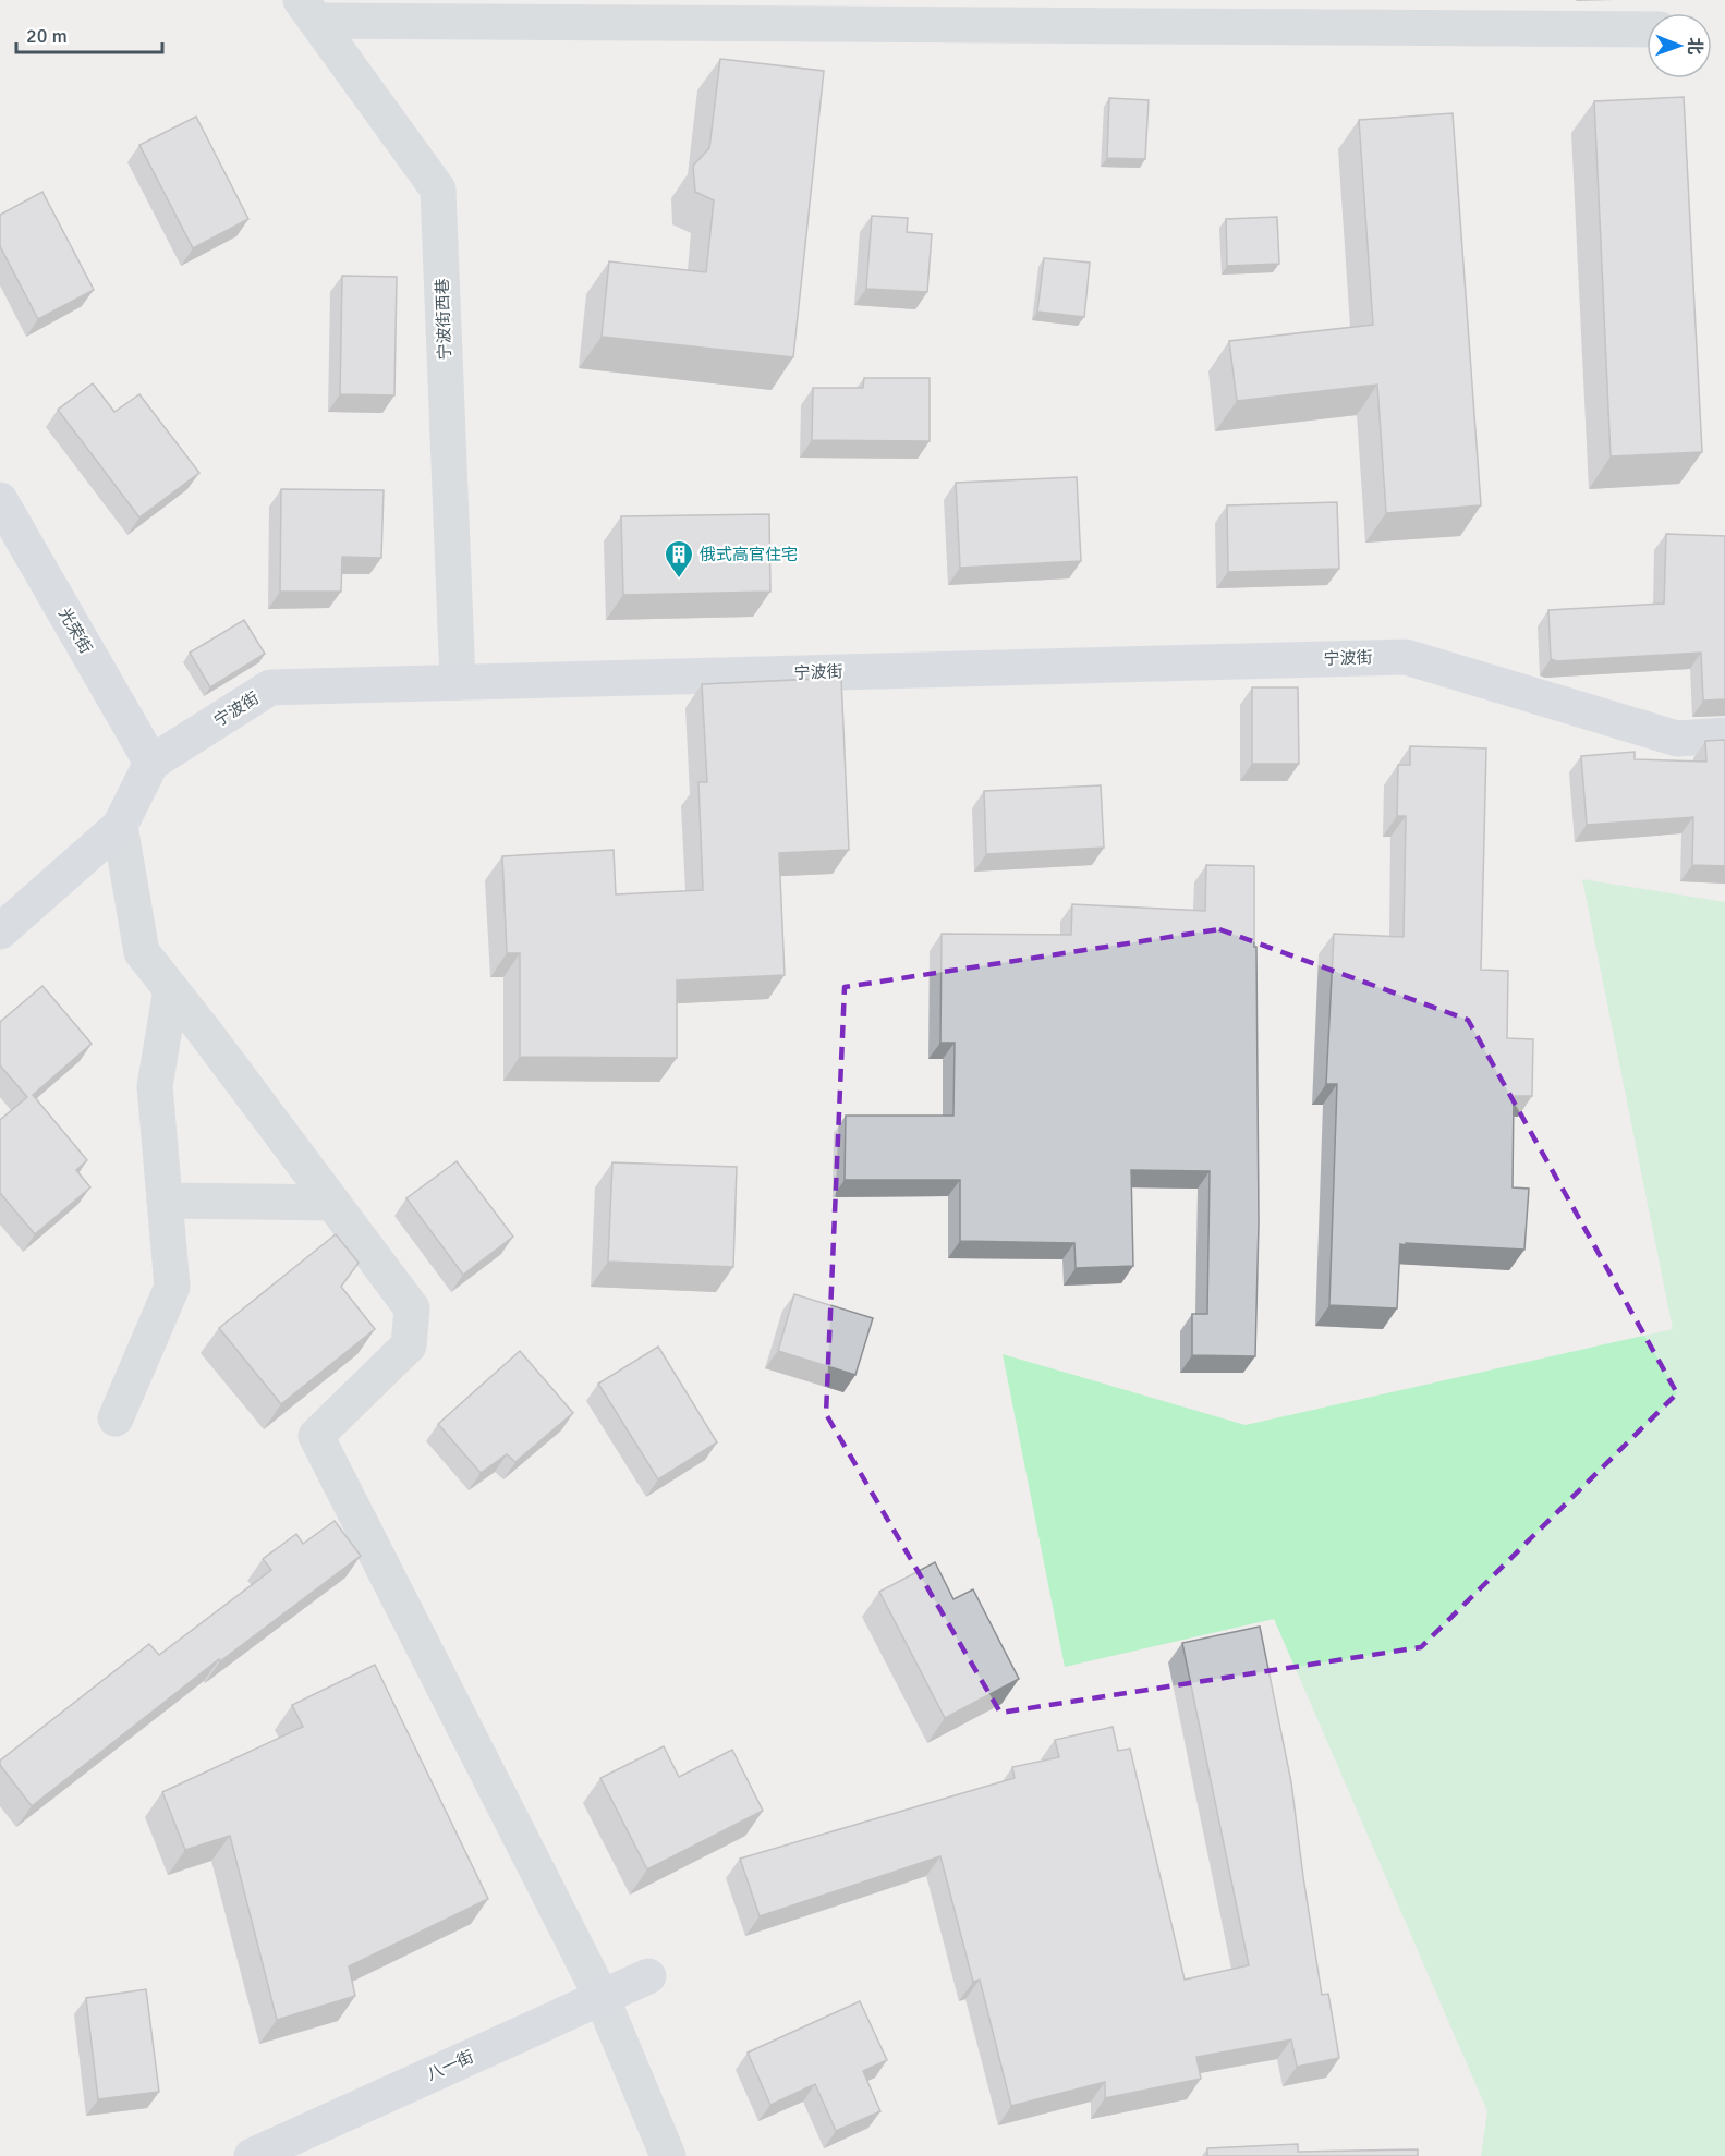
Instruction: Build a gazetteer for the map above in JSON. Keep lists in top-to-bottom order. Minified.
{"streets":{"street":["宁波街西巷","光荣街","宁波街","八一街"]},"crossings":[["宁波街西巷","宁波街"],["光荣街","宁波街"]],"places":{"building":["俄式高官住宅"]},"scale_bar":"20 m","north":"right"}
